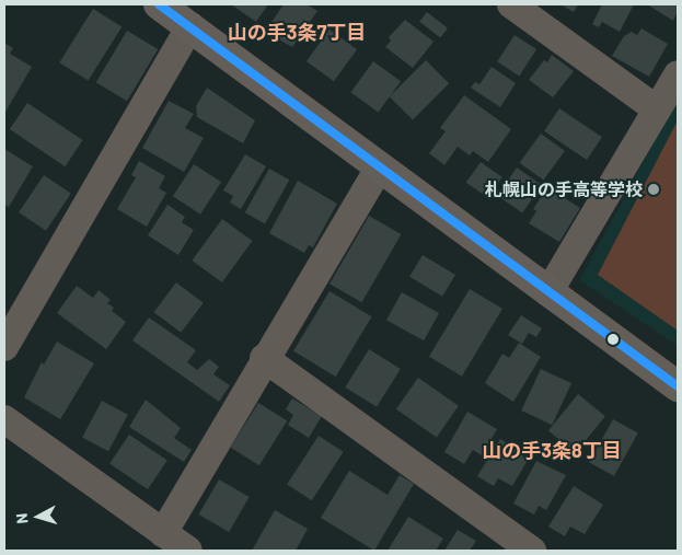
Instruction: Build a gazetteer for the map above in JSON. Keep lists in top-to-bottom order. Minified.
{"districts":["山の手3条7丁目","山の手3条8丁目"],"places":["札幌山の手高等学校"],"north":"left"}
